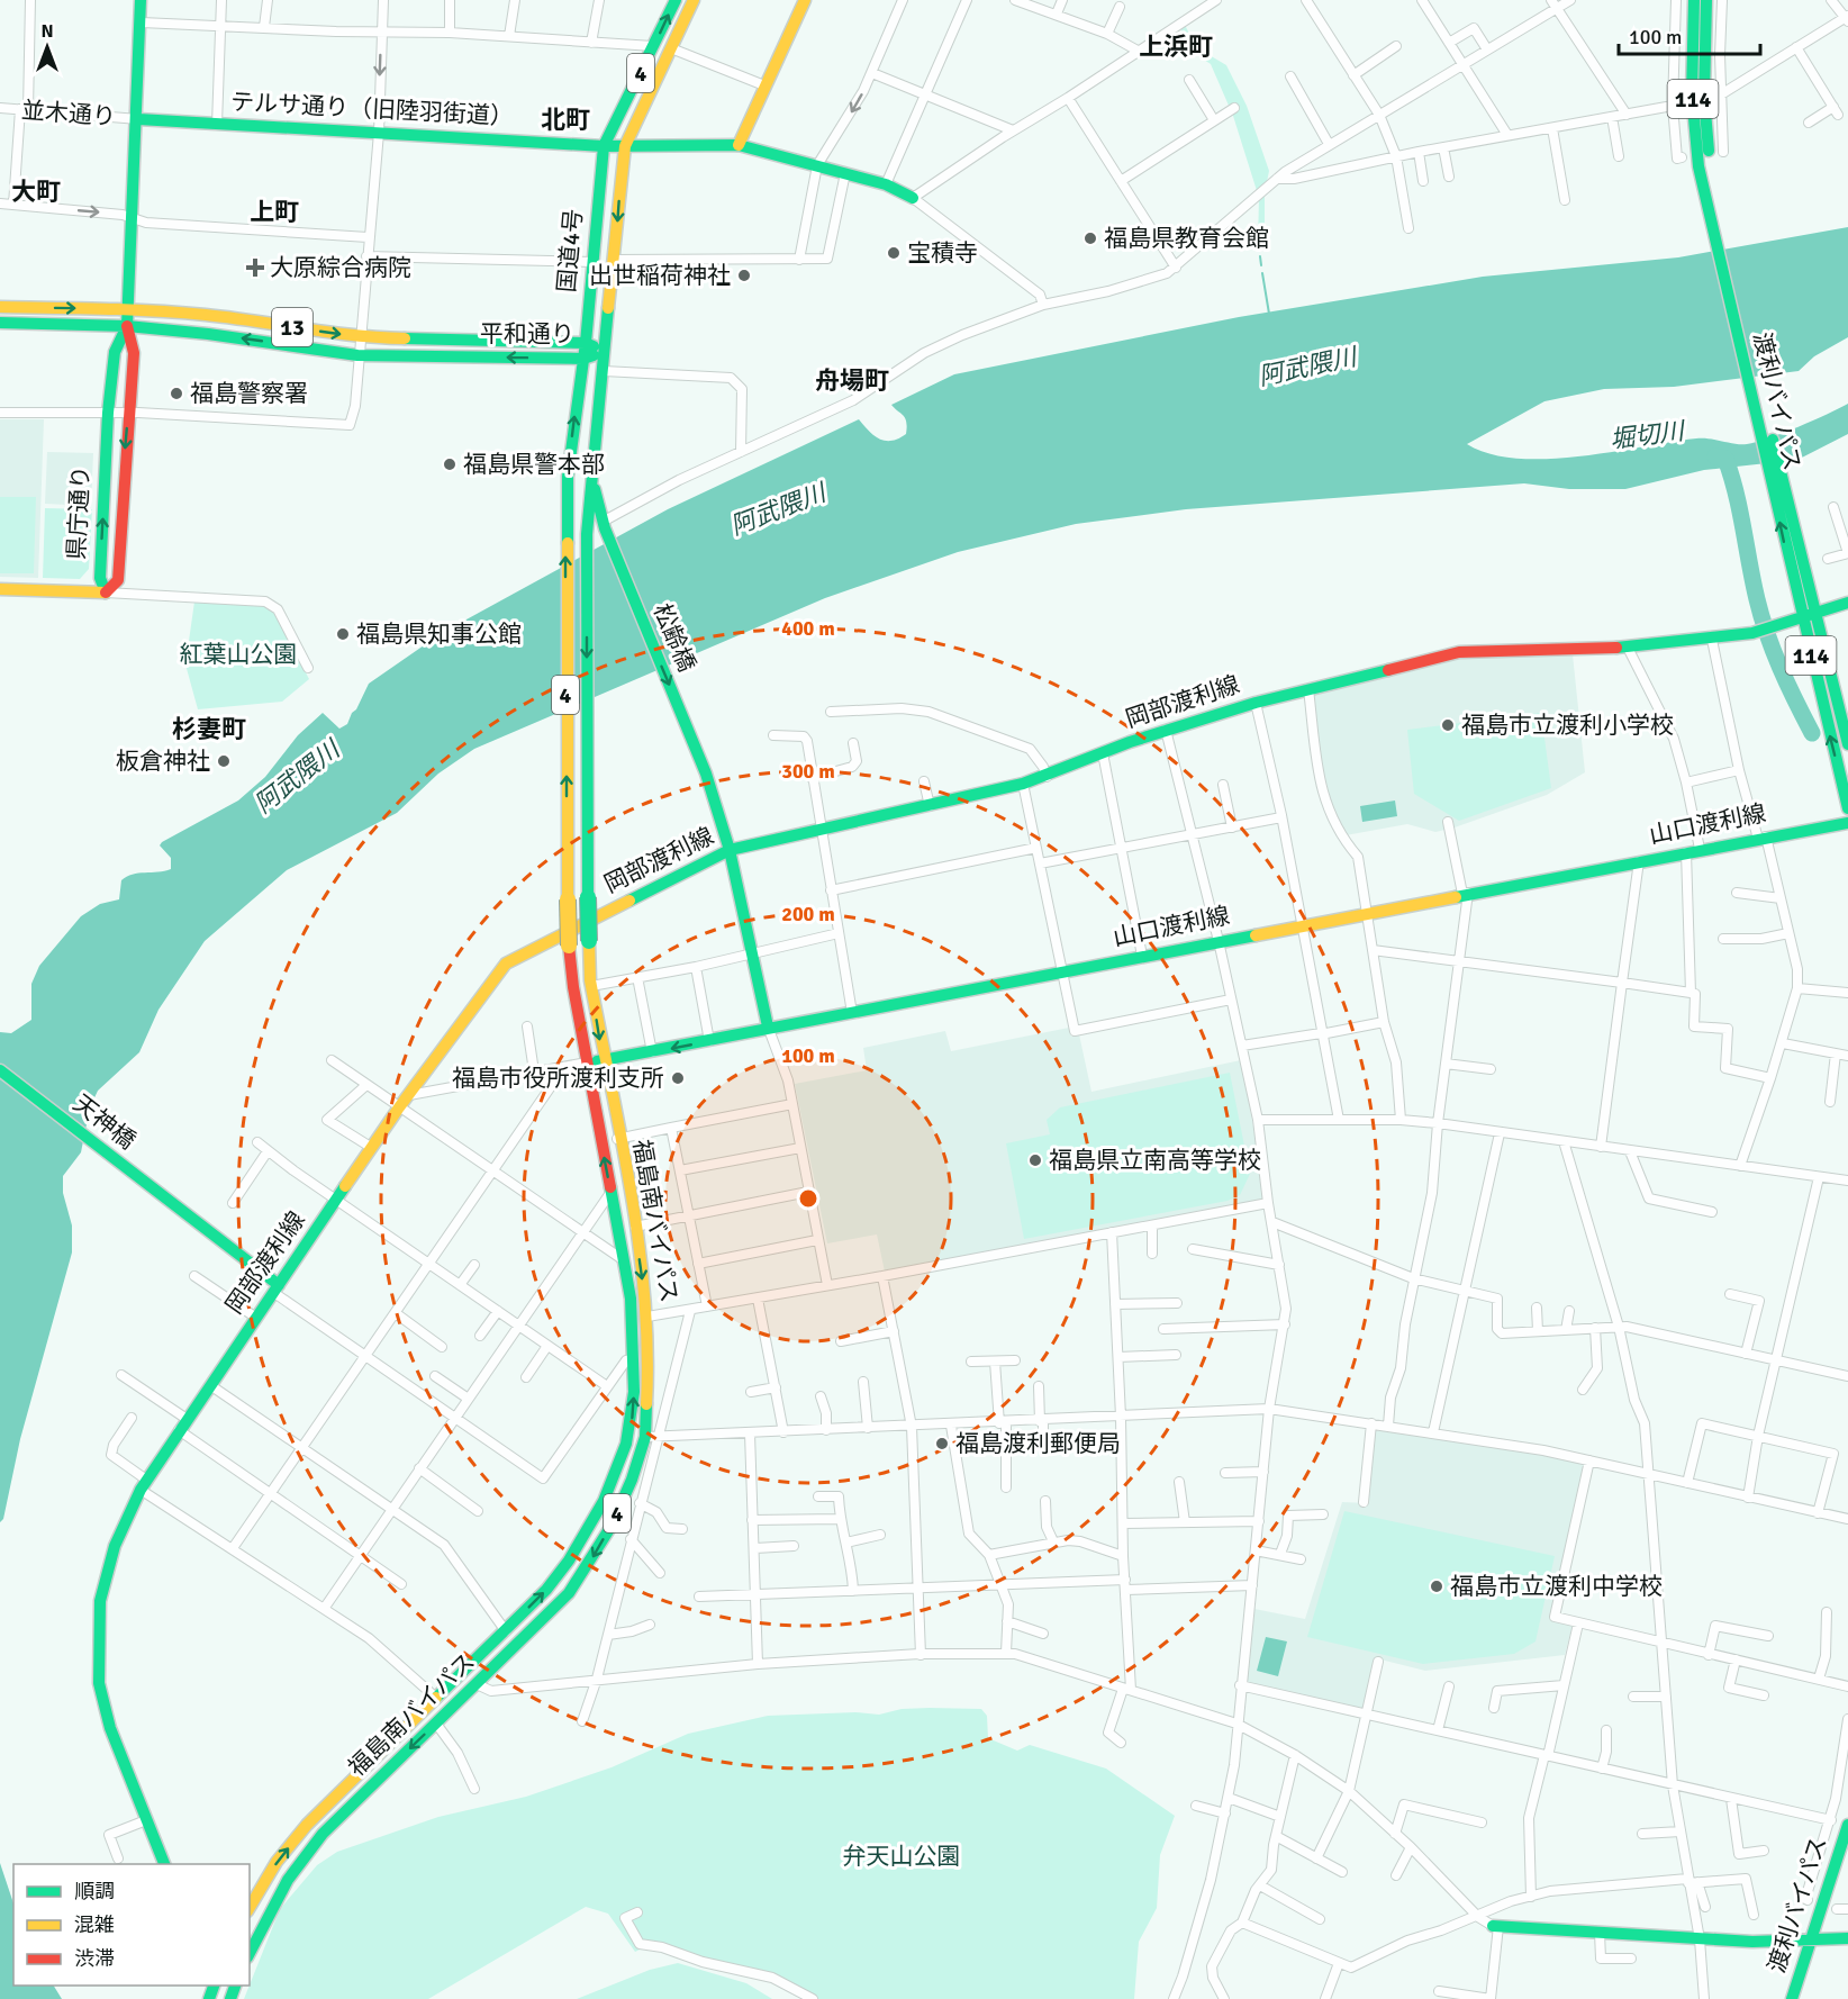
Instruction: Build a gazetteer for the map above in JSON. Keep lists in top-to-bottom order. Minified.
{"streets":{"main road":["4","114","テルサ通り（旧陸羽街道）","国道4号","13","平和通り","渡利バイパス","県庁通り","松齢橋","岡部渡利線","山口渡利線","天神橋","福島南バイパス"],"street":["並木通り"]},"crossings":[["4","テルサ通り（旧陸羽街道）"],["4","国道4号"],["テルサ通り（旧陸羽街道）","並木通り"],["テルサ通り（旧陸羽街道）","国道4号"],["テルサ通り（旧陸羽街道）","県庁通り"],["並木通り","県庁通り"],["国道4号","平和通り"],["国道4号","福島南バイパス"],["平和通り","県庁通り"],["平和通り","福島南バイパス"],["渡利バイパス","岡部渡利線"],["松齢橋","岡部渡利線"],["岡部渡利線","天神橋"],["山口渡利線","福島南バイパス"]],"one_way":["松齢橋"],"districts":["上浜町","北町","大町","上町","舟場町","杉妻町"],"water":["阿武隈川","堀切川"],"parks":["紅葉山公園","弁天山公園"],"places":{"other":["福島県教育会館","宝積寺","出世稲荷神社","福島警察署","福島県警本部","福島県知事公館","福島市立渡利小学校","板倉神社","福島市役所渡利支所","福島県立南高等学校","福島渡利郵便局","福島市立渡利中学校"],"health":["大原綜合病院"]},"legend":["順調","混雑","渋滞"],"scale_bar":"100 m","north":"top","rings":["400 m","300 m","200 m","100 m"]}
